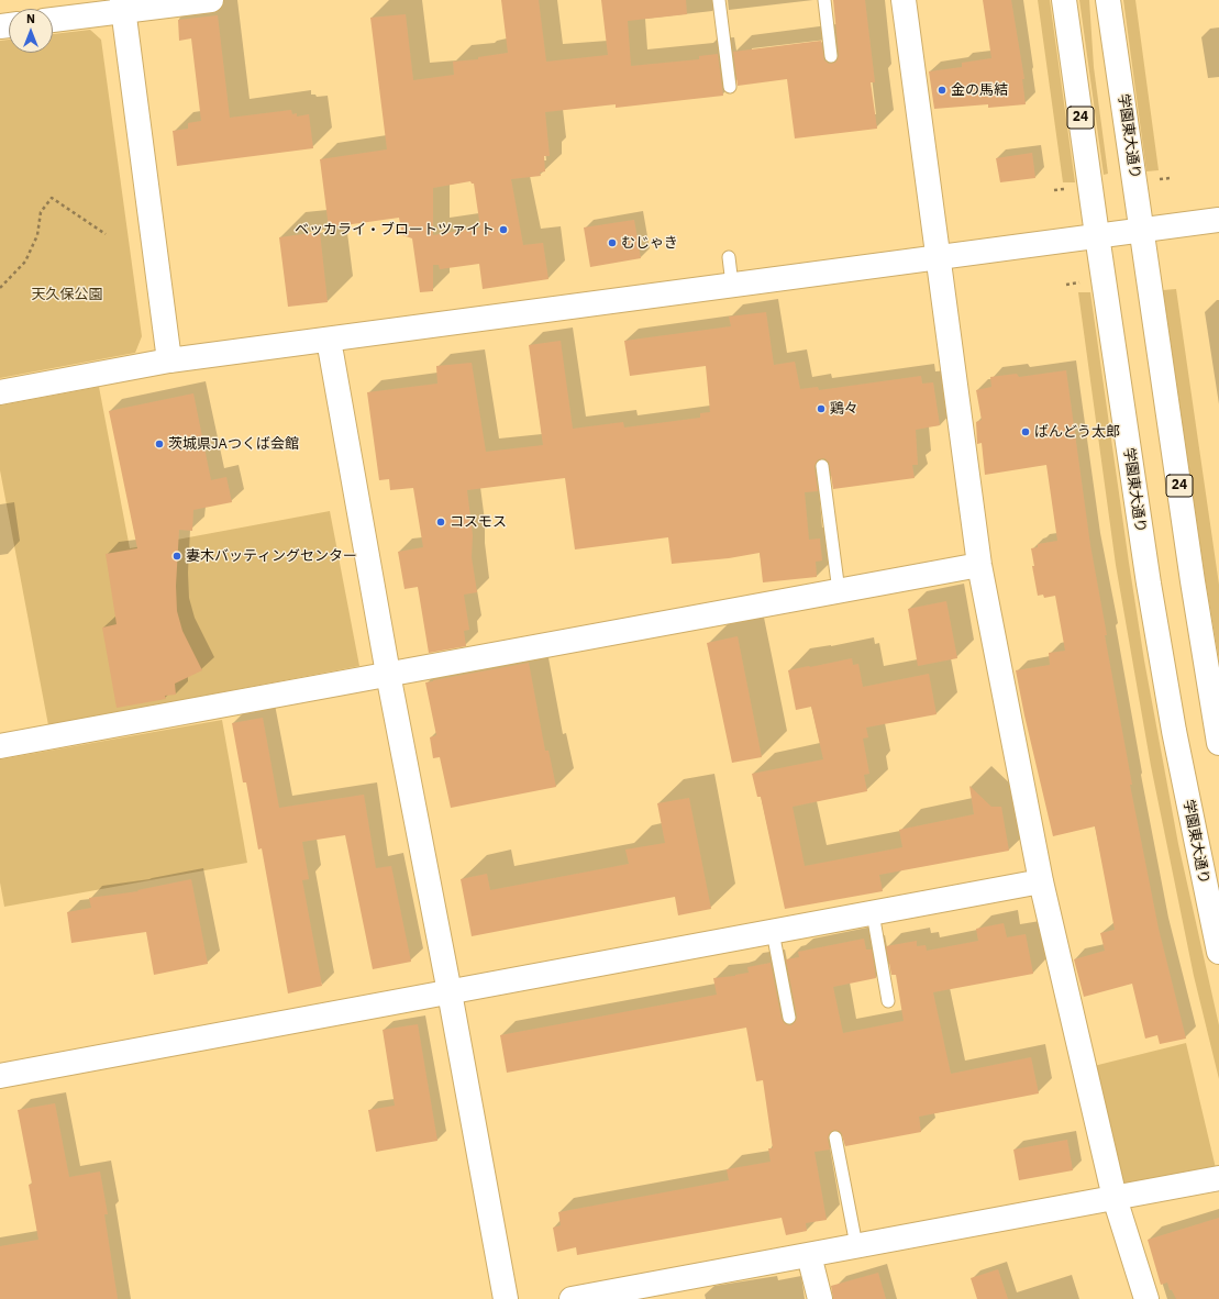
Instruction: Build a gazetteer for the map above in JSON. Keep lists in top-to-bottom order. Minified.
{"streets":{"street":["24","学園東大通り"]},"parks":["天久保公園"],"places":["金の馬結","ベッカライ・ブロートツァイト","むじゃき","鶏々","ばんどう太郎","茨城県JAつくば会館","コスモス","妻木バッティングセンター"],"north":"top"}
